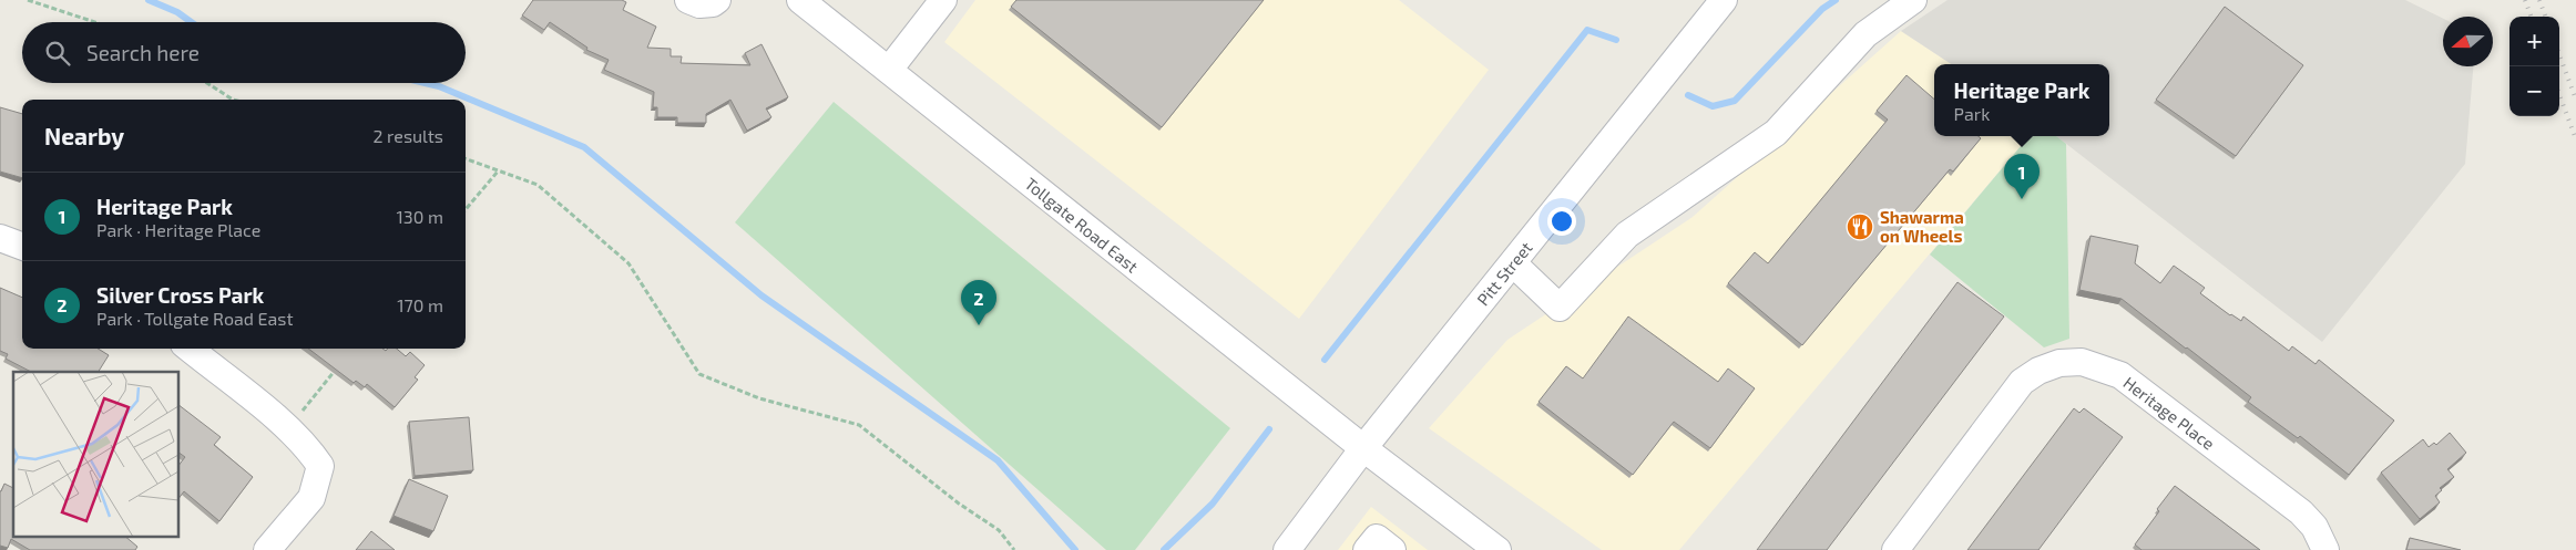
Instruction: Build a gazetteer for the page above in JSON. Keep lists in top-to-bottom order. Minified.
{"streets":{"street":["Tollgate Road East","Pitt Street","Heritage Place"]},"crossings":[["Tollgate Road East","Pitt Street"]],"places":{"restaurant":["Shawarma on Wheels"]},"north":"left","page":{"map_buttons":["+","−"],"search":"Search here","popup":["Heritage Park","Park"],"heading":["Nearby","2 results"],"pins":["1","2"],"list":[{"mark":"1","name":"Heritage Park","note":"Park · Heritage Place","value":"130 m"},{"mark":"2","name":"Silver Cross Park","note":"Park · Tollgate Road East","value":"170 m"}]}}
